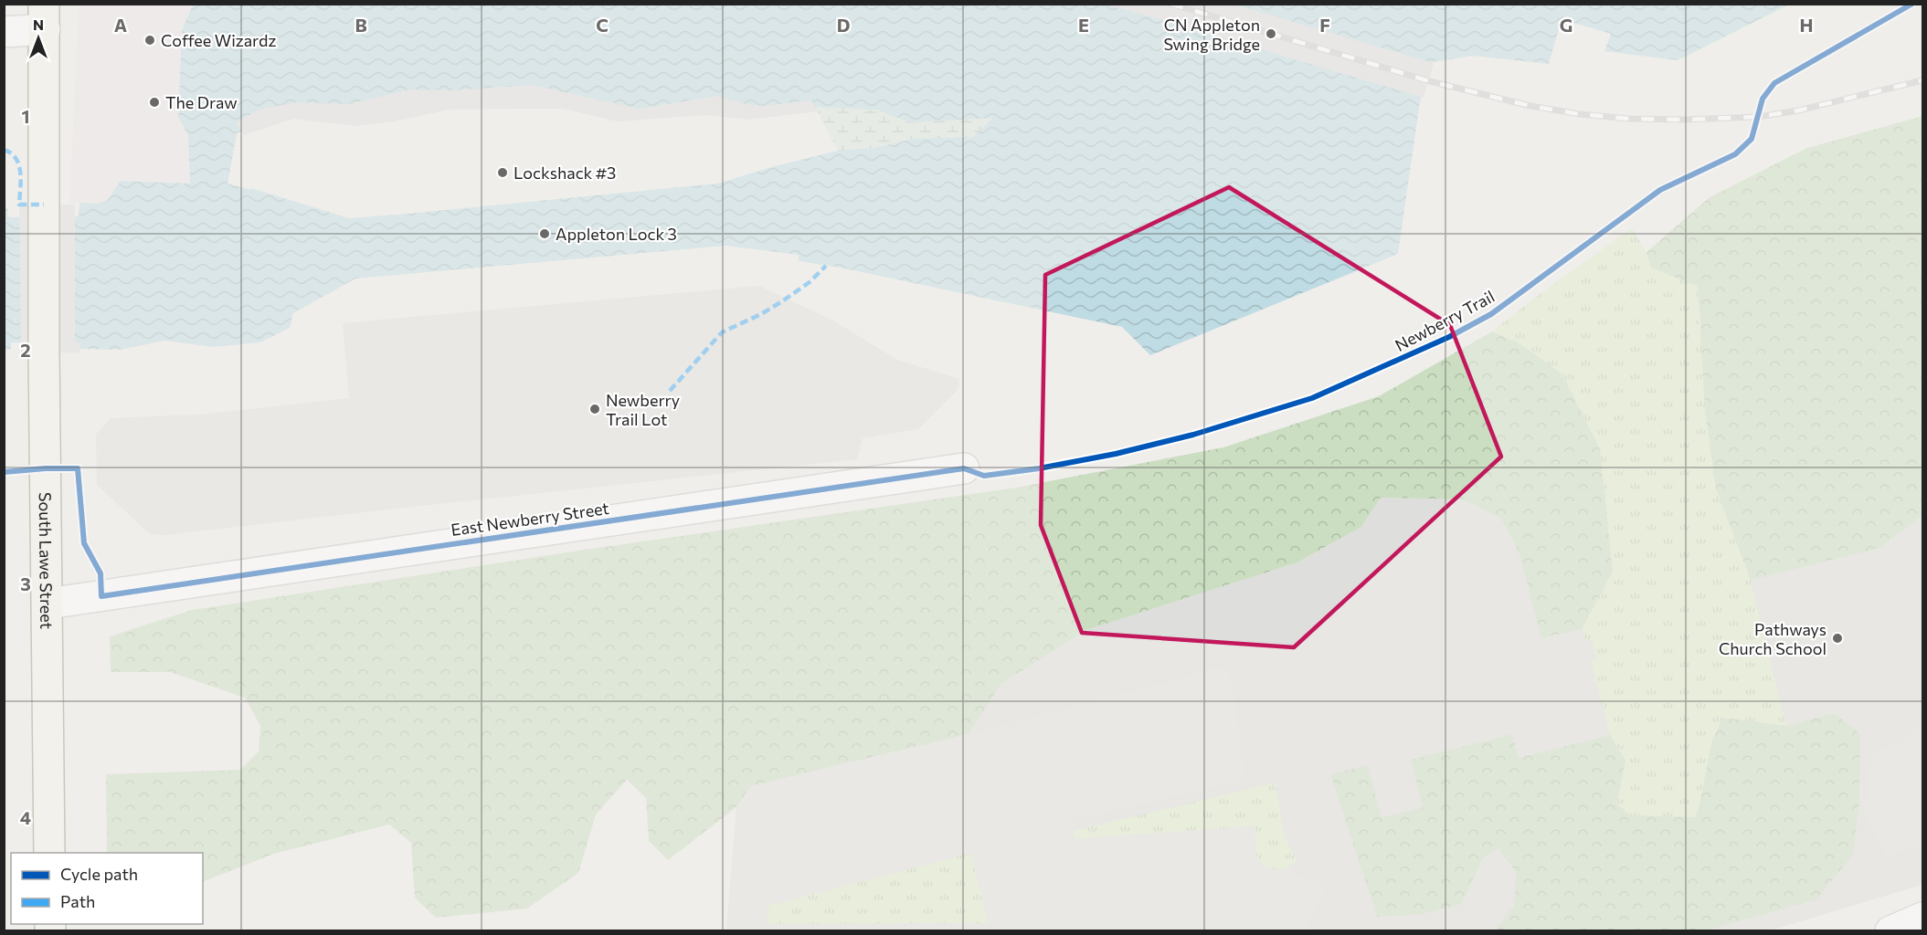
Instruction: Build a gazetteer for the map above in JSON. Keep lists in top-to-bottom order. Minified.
{"streets":{"main road":["South Lawe Street"],"street":["East Newberry Street"],"cycle path":["Newberry Trail"]},"crossings":[["East Newberry Street","South Lawe Street"]],"places":["CN Appleton Swing Bridge","Coffee Wizardz","The Draw","Lockshack #3","Appleton Lock 3","Newberry Trail Lot","Pathways Church School"],"legend":["Cycle path","Path"],"north":"top","grid":{"columns":["A","B","C","D","E","F","G","H"],"rows":["1","2","3","4"]}}
